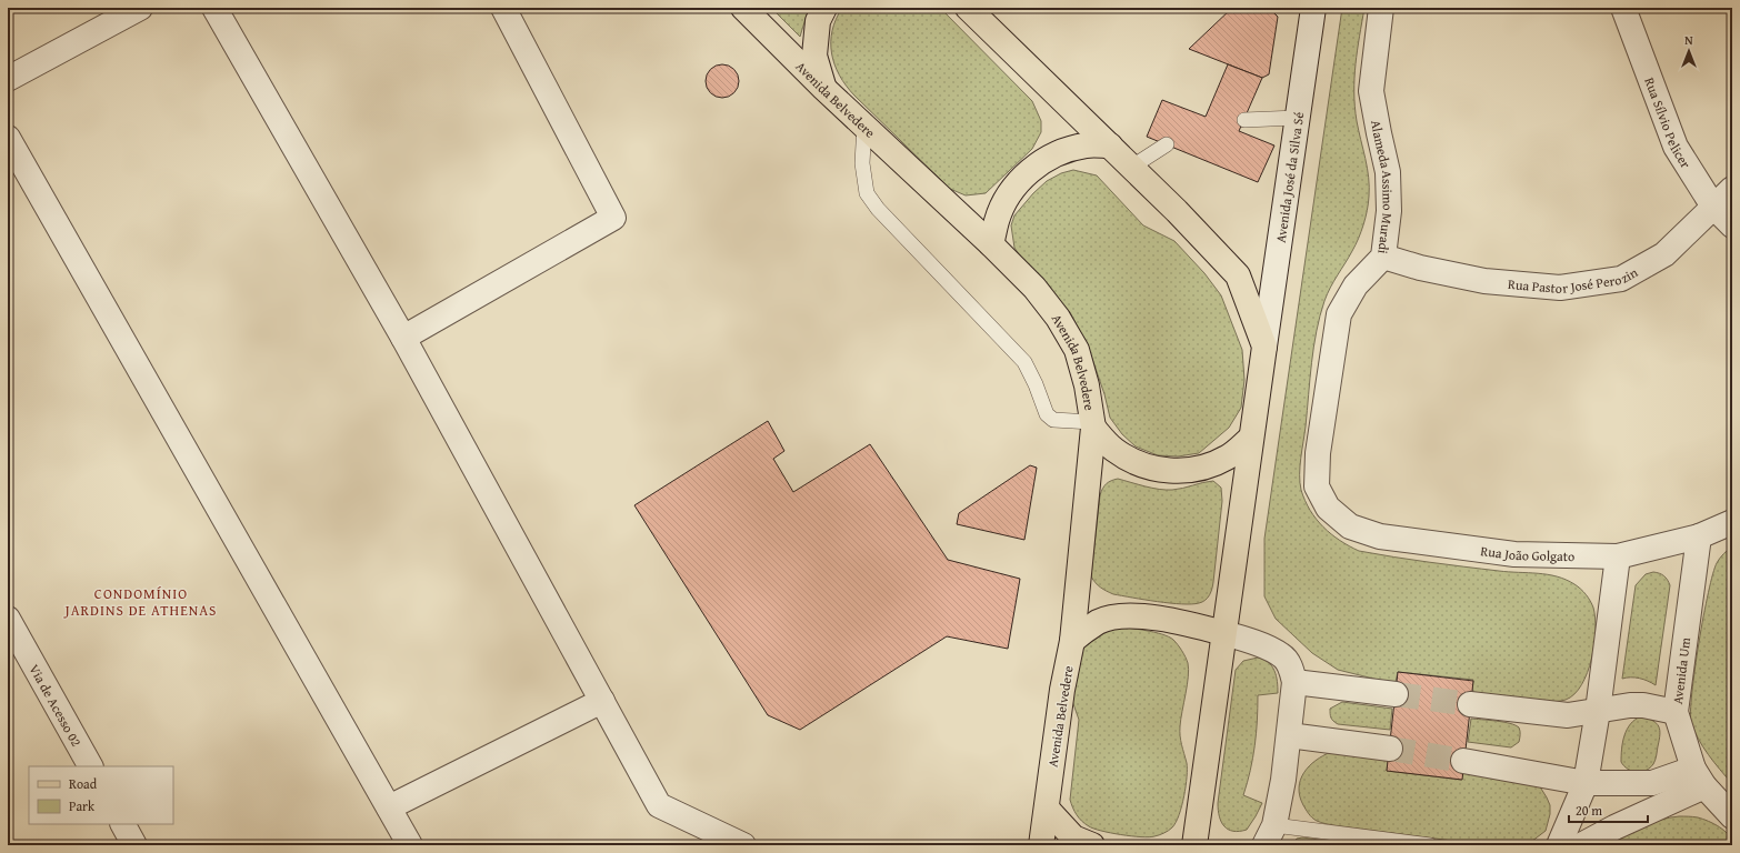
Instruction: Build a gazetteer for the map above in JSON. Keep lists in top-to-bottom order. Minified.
{"streets":{"main road":["Avenida Belvedere"],"street":["Rua Sílvio Pelicer","Avenida José da Silva Sé","Alameda Assimo Muradi","Rua Pastor José Perozin","Rua João Golgato","Avenida Um","Via de Acesso 02"]},"crossings":[["Rua Sílvio Pelicer","Rua Pastor José Perozin"],["Alameda Assimo Muradi","Rua Pastor José Perozin"],["Alameda Assimo Muradi","Rua João Golgato"],["Rua João Golgato","Avenida Um"]],"districts":["CONDOMÍNIO JARDINS DE ATHENAS"],"legend":["Road","Park"],"scale_bar":"20 m","north":"top"}
